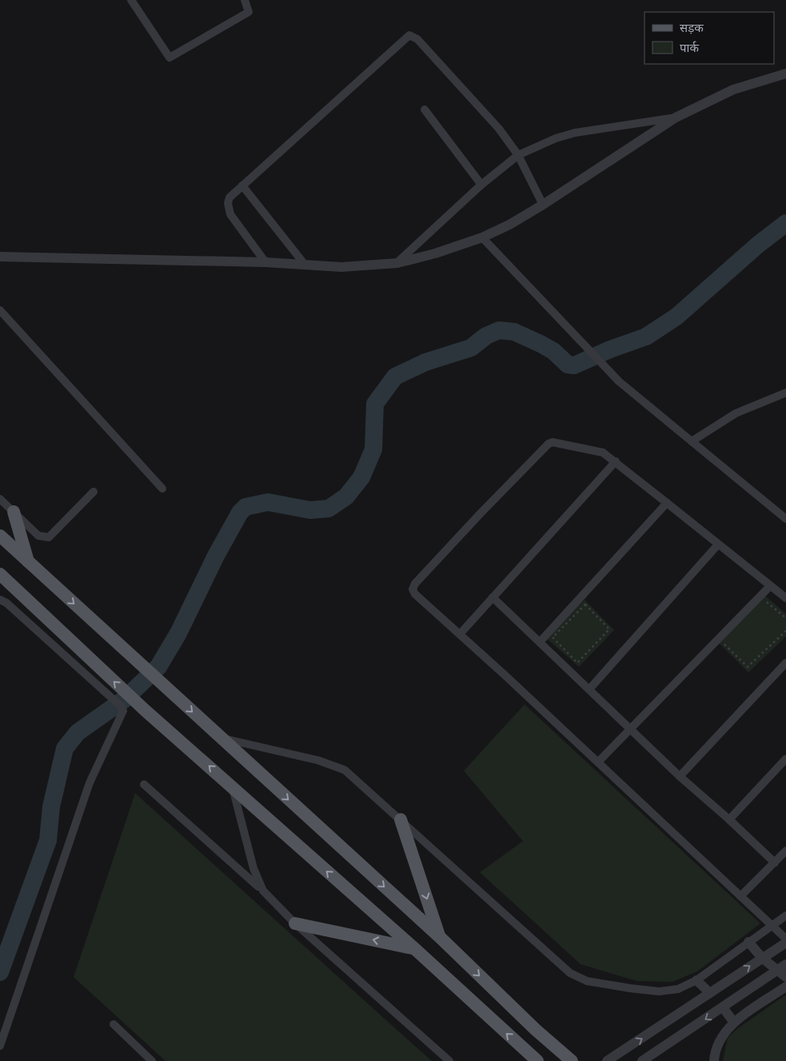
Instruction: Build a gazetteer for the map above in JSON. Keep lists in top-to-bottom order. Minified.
{"legend":["सड़क","पार्क"]}
